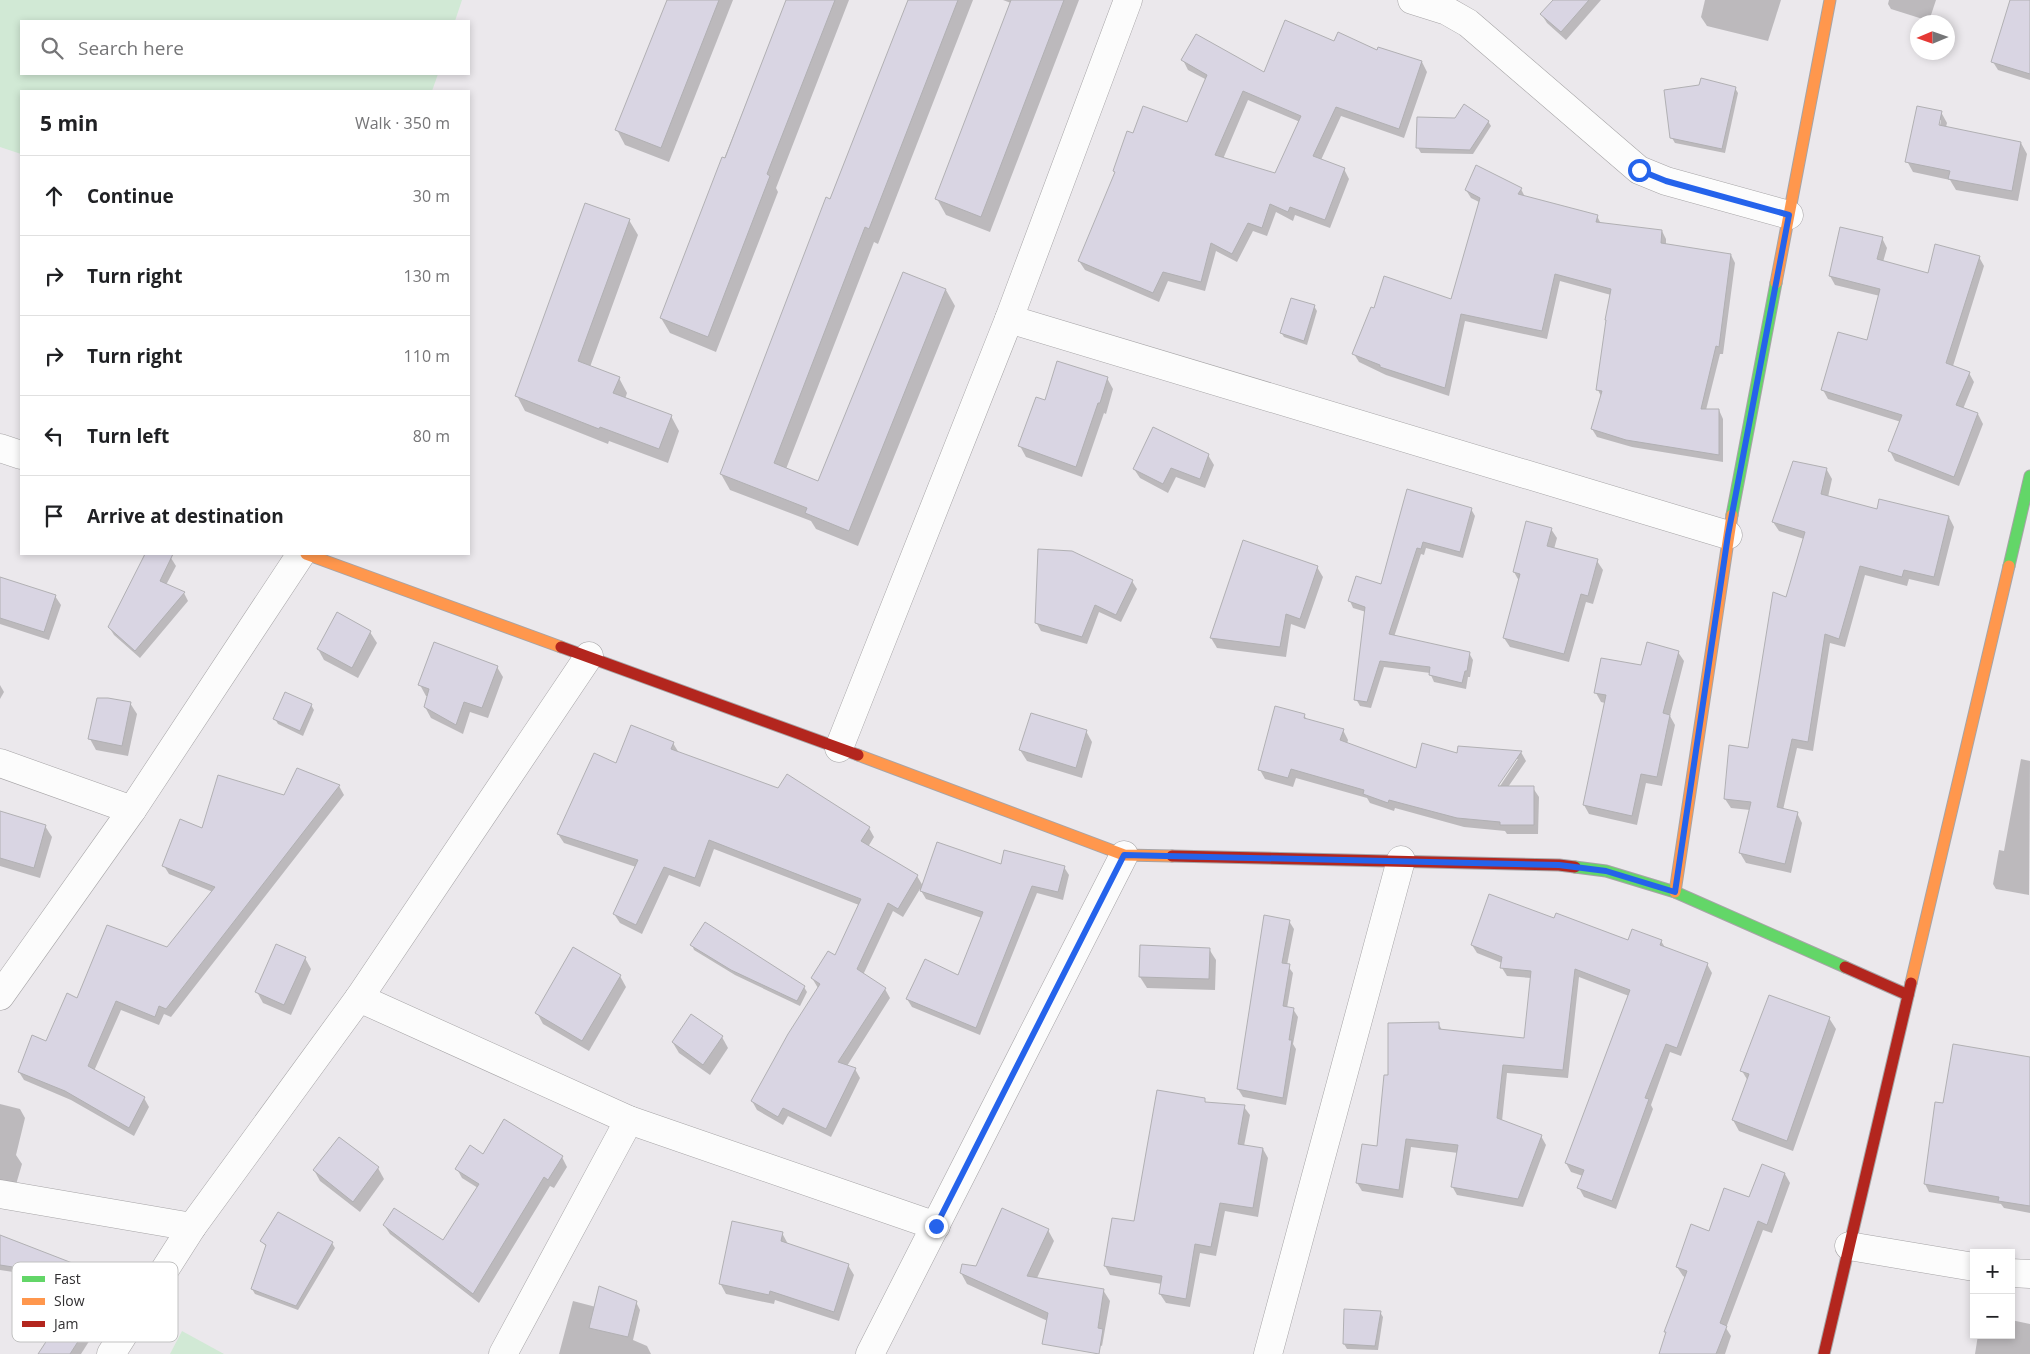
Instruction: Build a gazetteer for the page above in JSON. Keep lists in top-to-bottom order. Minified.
{"legend":["Fast","Slow","Jam"],"north":"left","page":{"search":"Search here","heading":["5 min","Walk · 350 m"],"list":[["Continue","30 m"],["Turn right","130 m"],["Turn right","110 m"],["Turn left","80 m"],"Arrive at destination"],"map_buttons":["+","−"]}}
